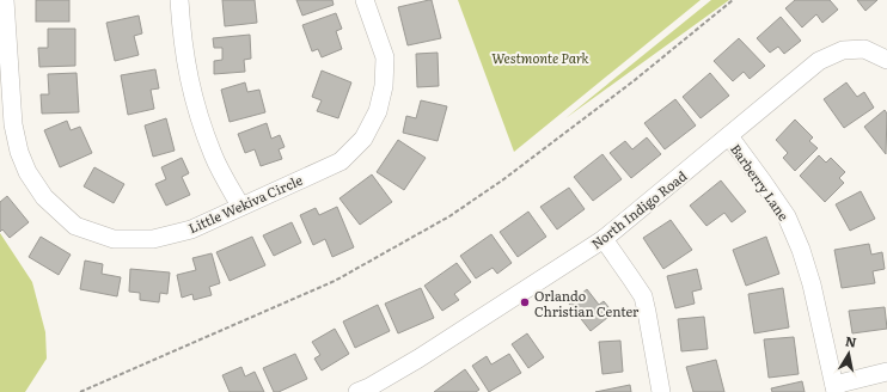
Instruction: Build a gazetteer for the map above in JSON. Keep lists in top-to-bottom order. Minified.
{"streets":{"street":["Barberry Lane","Little Wekiva Circle","North Indigo Road"]},"crossings":[["Barberry Lane","North Indigo Road"]],"parks":["Westmonte Park"],"places":["Orlando Christian Center"],"north":"top"}
